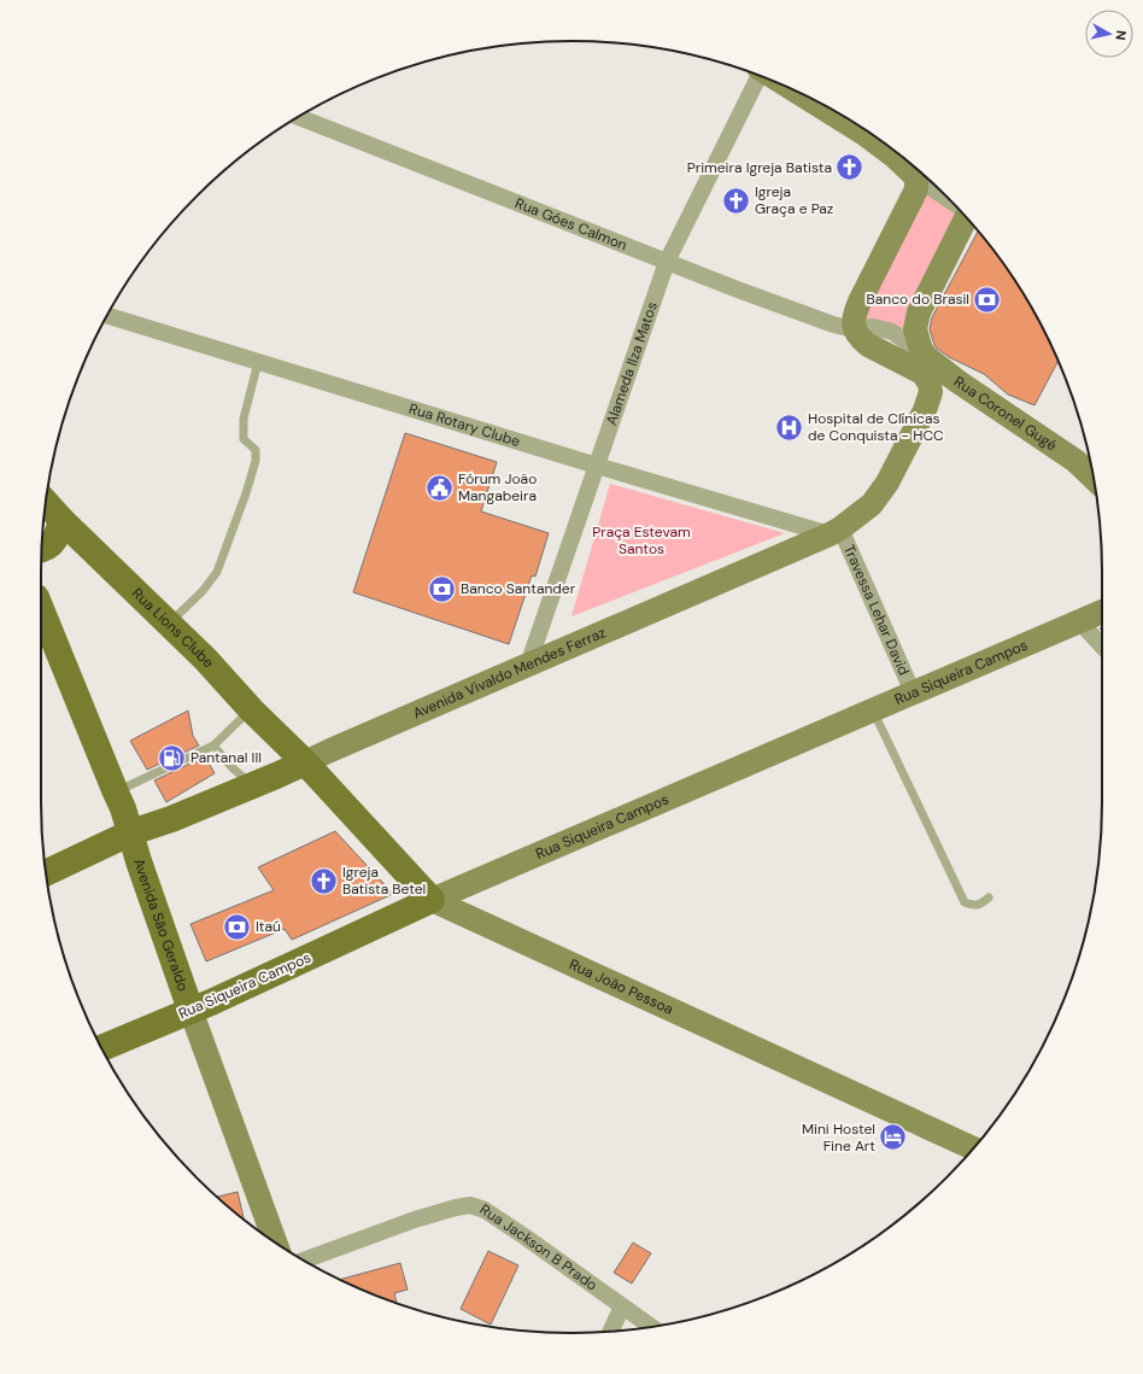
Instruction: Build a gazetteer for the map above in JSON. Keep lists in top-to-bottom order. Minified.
{"streets":{"main road":["Rua Lions Clube","Rua Siqueira Campos","Avenida Vivaldo Mendes Ferraz","Avenida São Geraldo","Rua João Pessoa"],"street":["Rua Góes Calmon","Alameda Ilza Matos","Rua Coronel Gugé","Rua Rotary Clube","Travessa Lehar David","Rua Jackson B Prado"]},"crossings":[["Rua Góes Calmon","Alameda Ilza Matos"],["Rua Góes Calmon","Rua Coronel Gugé"],["Alameda Ilza Matos","Rua Rotary Clube"],["Rua Rotary Clube","Travessa Lehar David"],["Rua Rotary Clube","Avenida Vivaldo Mendes Ferraz"],["Travessa Lehar David","Rua Siqueira Campos"],["Travessa Lehar David","Avenida Vivaldo Mendes Ferraz"],["Rua Lions Clube","Avenida Vivaldo Mendes Ferraz"],["Rua Lions Clube","Rua João Pessoa"],["Rua Siqueira Campos","Avenida São Geraldo"],["Rua Siqueira Campos","Rua João Pessoa"],["Avenida Vivaldo Mendes Ferraz","Avenida São Geraldo"],["Avenida Vivaldo Mendes Ferraz","Rua João Pessoa"]],"parks":["Praça Estevam Santos"],"places":{"church":["Primeira Igreja Batista","Igreja Graça e Paz","Igreja Batista Betel"],"bank":["Banco do Brasil","Banco Santander","Itaú"],"hospital":["Hospital de Clínicas de Conquista - HCC"],"public building":["Fórum João Mangabeira"],"fuel station":["Pantanal III"],"hotel":["Mini Hostel Fine Art"]},"north":"right"}
